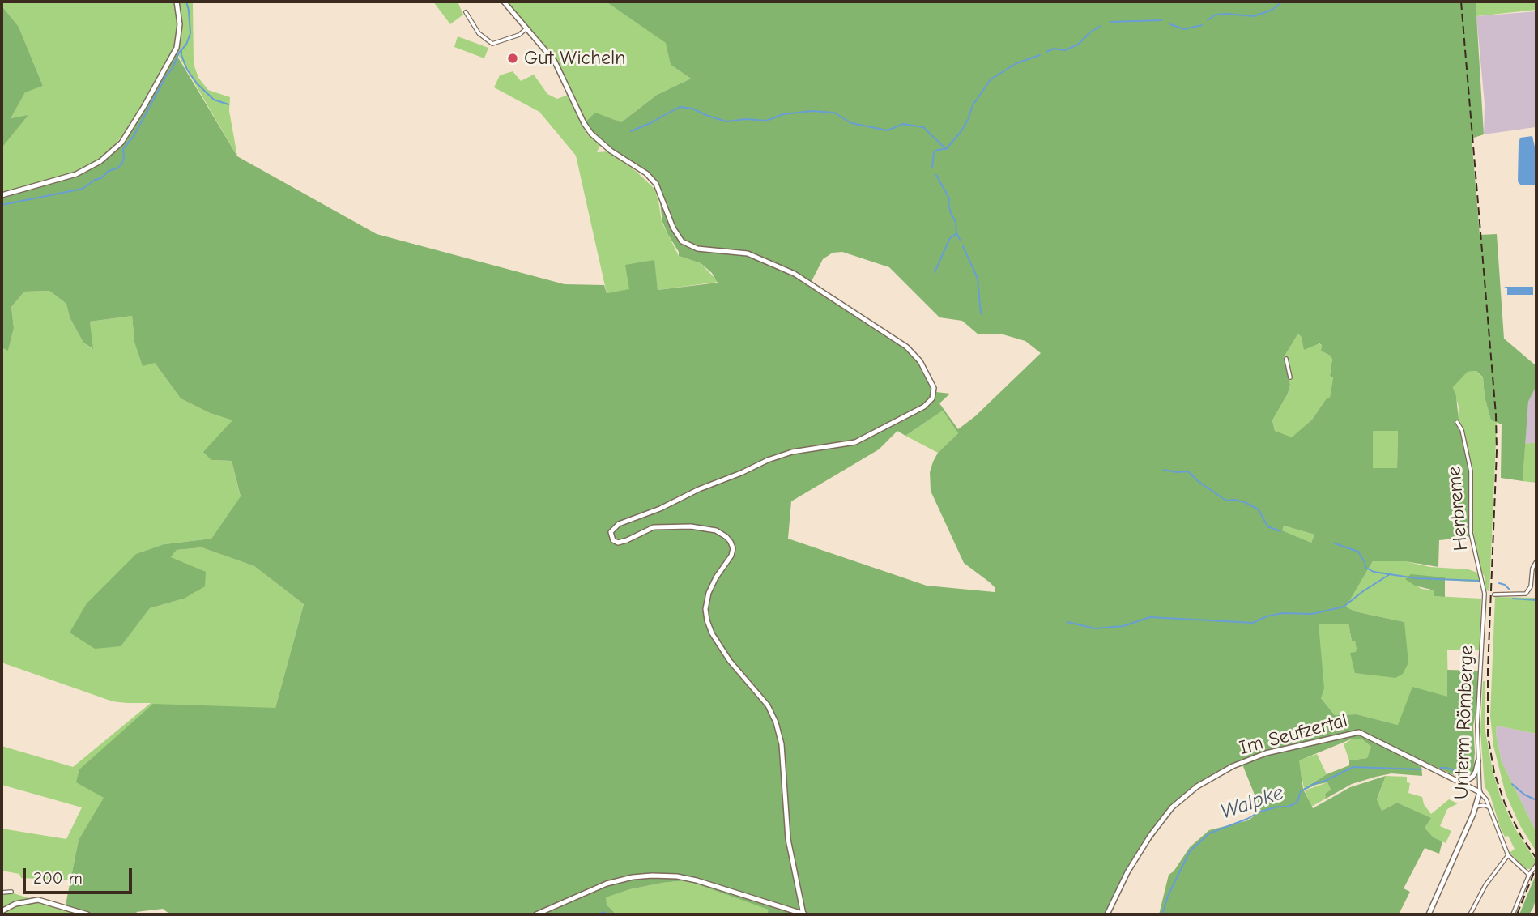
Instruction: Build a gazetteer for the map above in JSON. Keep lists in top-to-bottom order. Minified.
{"streets":{"street":["Herbreme","Unterm Römberge","Im Seufzertal"]},"crossings":[["Herbreme","Unterm Römberge"],["Unterm Römberge","Im Seufzertal"]],"water":["Walpke"],"places":["Gut Wicheln"],"scale_bar":"200 m"}
